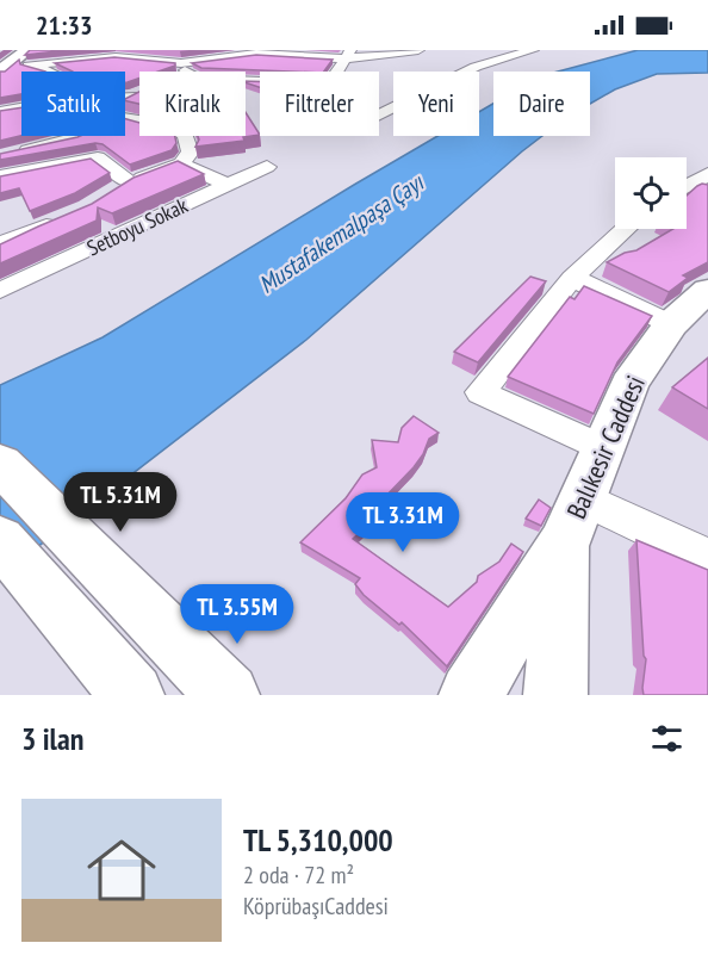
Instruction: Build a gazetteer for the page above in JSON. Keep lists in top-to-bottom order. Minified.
{"streets":{"main road":["Balıkesir Caddesi"],"street":["Setboyu Sokak"]},"water":["Mustafakemalpaşa Çayı"],"page":{"status":"21:33","chip":["Satılık","Kiralık","Filtreler","Yeni","Daire"],"price":["TL 5.31M","TL 3.31M","TL 3.55M"],"heading":"3 ilan","list":[{"name":"TL 5,310,000","note":"2 oda · 72 m² · KöprübaşıCaddesi"}]}}
